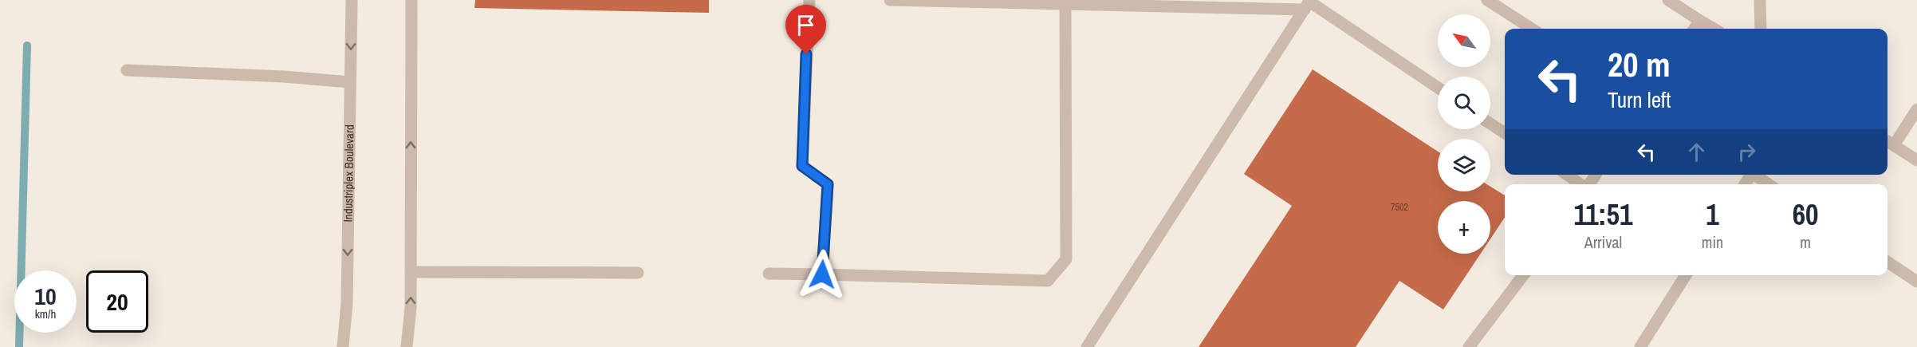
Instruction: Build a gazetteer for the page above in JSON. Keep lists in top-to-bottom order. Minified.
{"streets":{"street":["Industriplex Boulevard"]},"house_numbers":["7502"],"north":"top left","page":{"map_buttons":"+","turn":["20 m","Turn left"],"eta":["11:51","Arrival","1","min","60","m"],"speed":"10 km/h","limit":"20"}}
